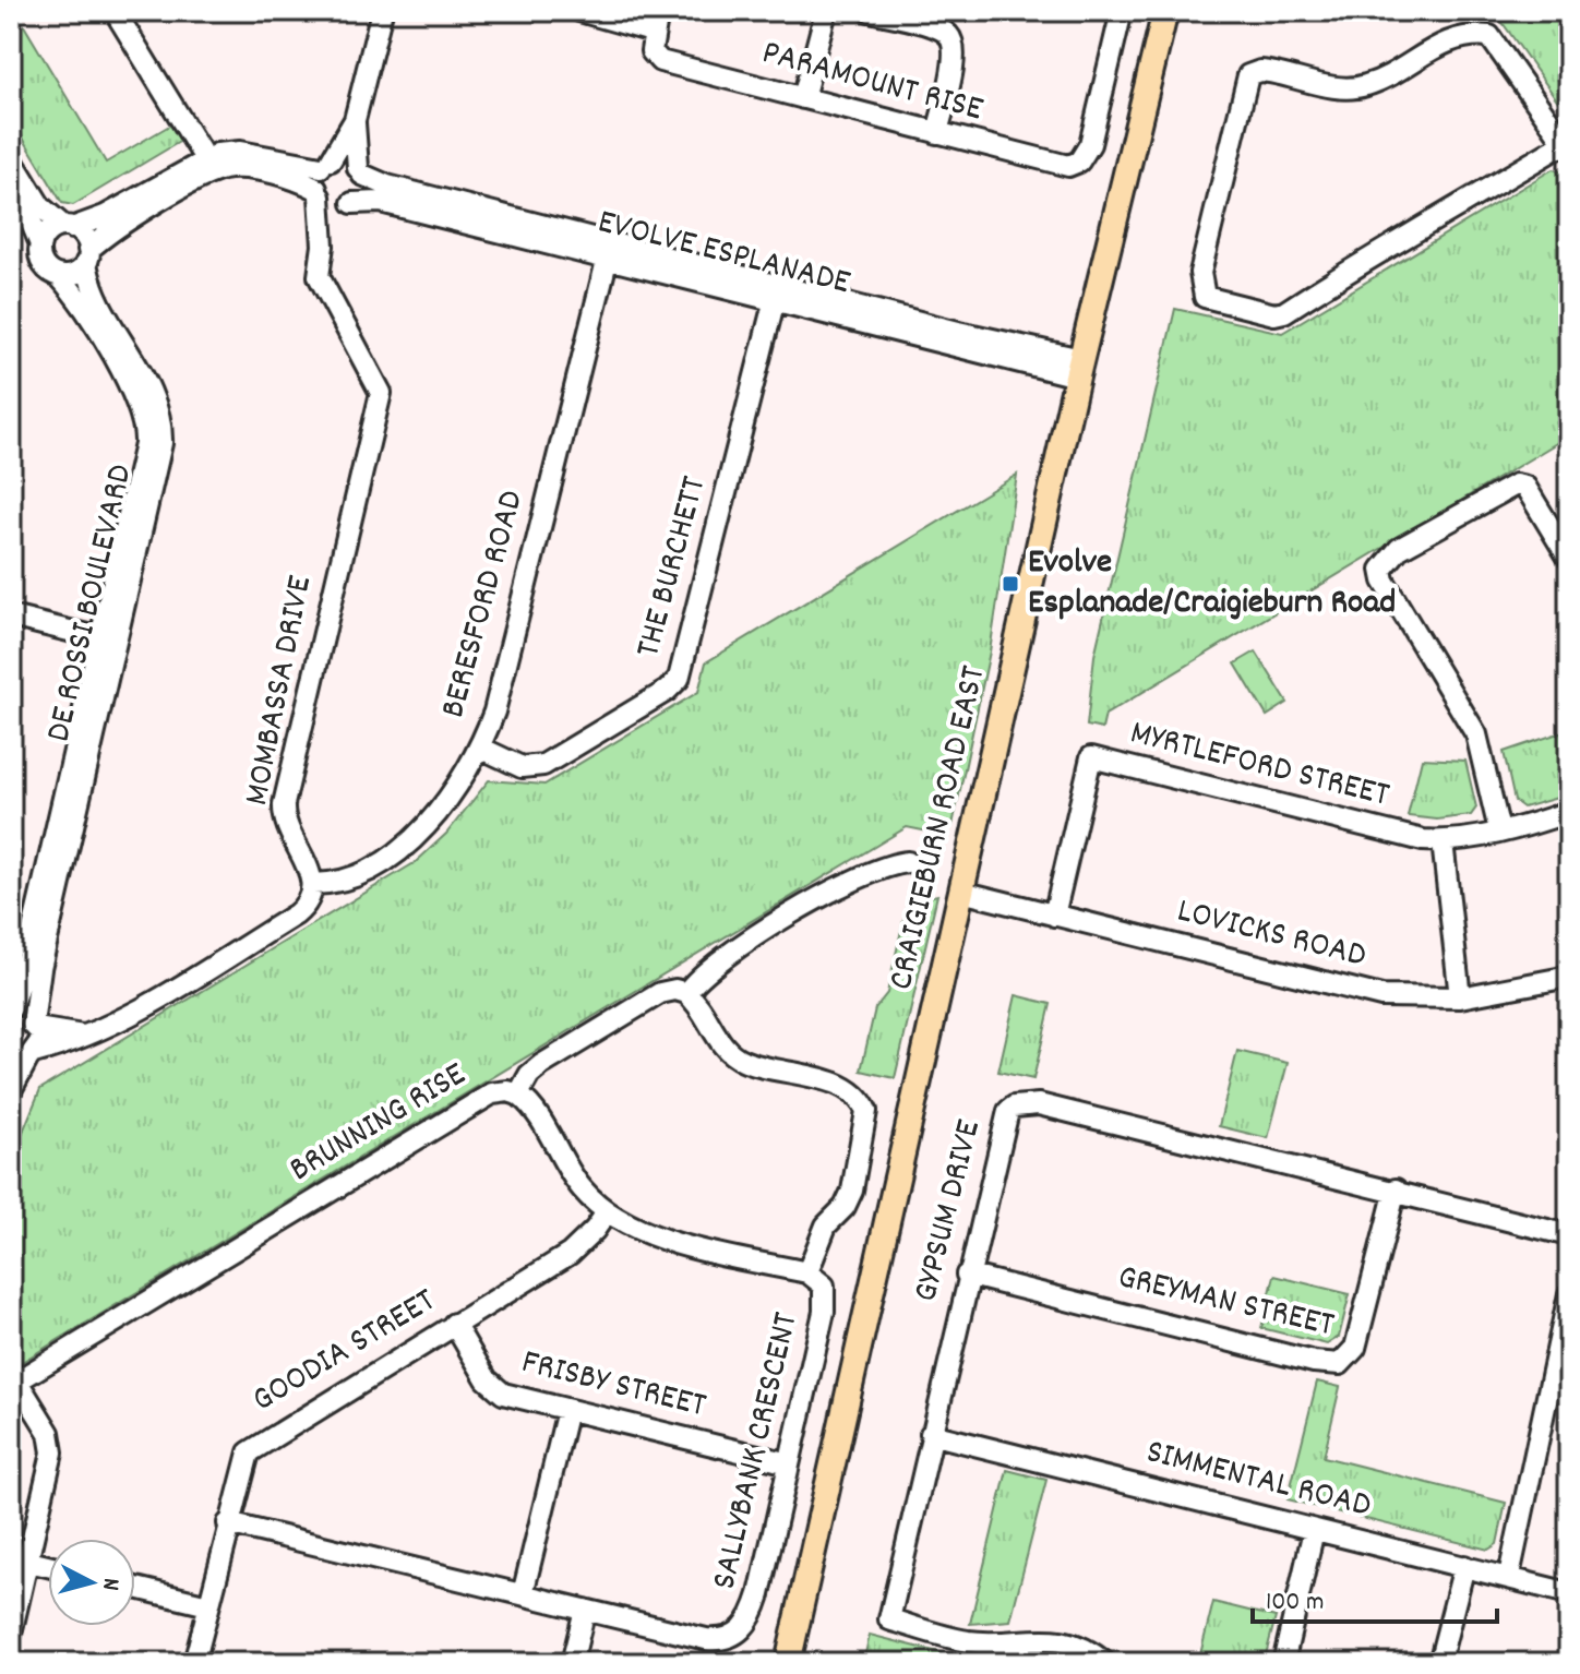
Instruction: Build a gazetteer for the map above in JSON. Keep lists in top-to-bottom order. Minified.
{"streets":{"main road":["CRAIGIEBURN ROAD EAST"],"street":["PARAMOUNT RISE","EVOLVE ESPLANADE","THE BURCHETT","DE ROSSI BOULEVARD","BERESFORD ROAD","MOMBASSA DRIVE","MYRTLEFORD STREET","LOVICKS ROAD","BRUNNING RISE","GYPSUM DRIVE","GREYMAN STREET","GOODIA STREET","FRISBY STREET","SALLYBANK CRESCENT","SIMMENTAL ROAD"]},"crossings":[["EVOLVE ESPLANADE","THE BURCHETT"],["EVOLVE ESPLANADE","BERESFORD ROAD"],["EVOLVE ESPLANADE","MOMBASSA DRIVE"],["EVOLVE ESPLANADE","CRAIGIEBURN ROAD EAST"],["THE BURCHETT","BERESFORD ROAD"],["BERESFORD ROAD","MOMBASSA DRIVE"],["MYRTLEFORD STREET","LOVICKS ROAD"],["CRAIGIEBURN ROAD EAST","LOVICKS ROAD"],["BRUNNING RISE","SALLYBANK CRESCENT"],["GYPSUM DRIVE","GREYMAN STREET"],["GYPSUM DRIVE","SIMMENTAL ROAD"],["GOODIA STREET","FRISBY STREET"],["FRISBY STREET","SALLYBANK CRESCENT"]],"places":{"transit":["Evolve Esplanade/Craigieburn Road"]},"scale_bar":"100 m","north":"right"}
